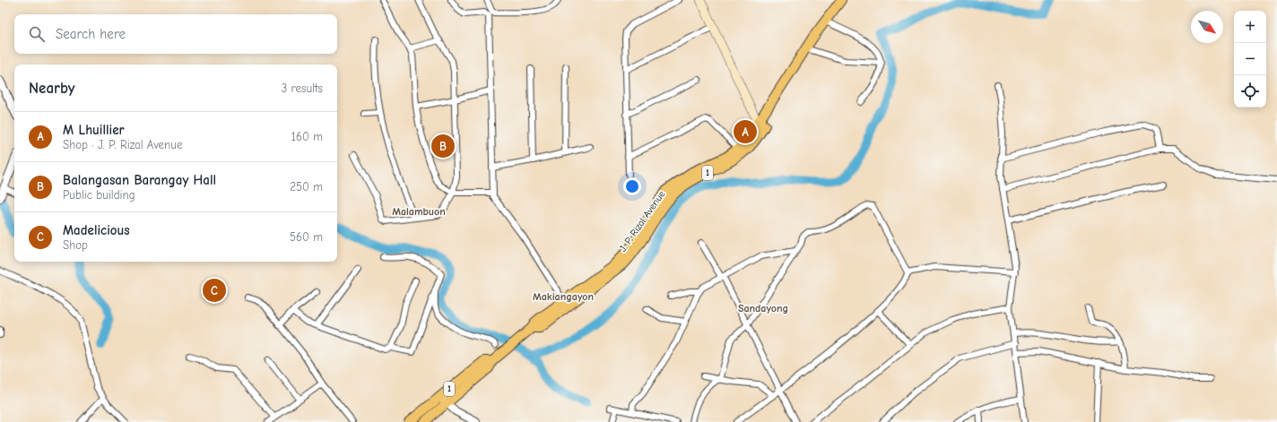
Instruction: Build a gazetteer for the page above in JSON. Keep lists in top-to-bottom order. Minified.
{"streets":{"main road":["1","J. P. Rizal Avenue"]},"districts":["Malambuon","Makiangayon","Sandayong"],"north":"bottom right","page":{"map_buttons":["+","−"],"search":"Search here","heading":["Nearby","3 results"],"list":[{"mark":"A","name":"M Lhuillier","note":"Shop · J. P. Rizal Avenue","value":"160 m"},{"mark":"B","name":"Balangasan Barangay Hall","note":"Public building","value":"250 m"},{"mark":"C","name":"Madelicious","note":"Shop","value":"560 m"}],"pins":["A","B","C"]}}
